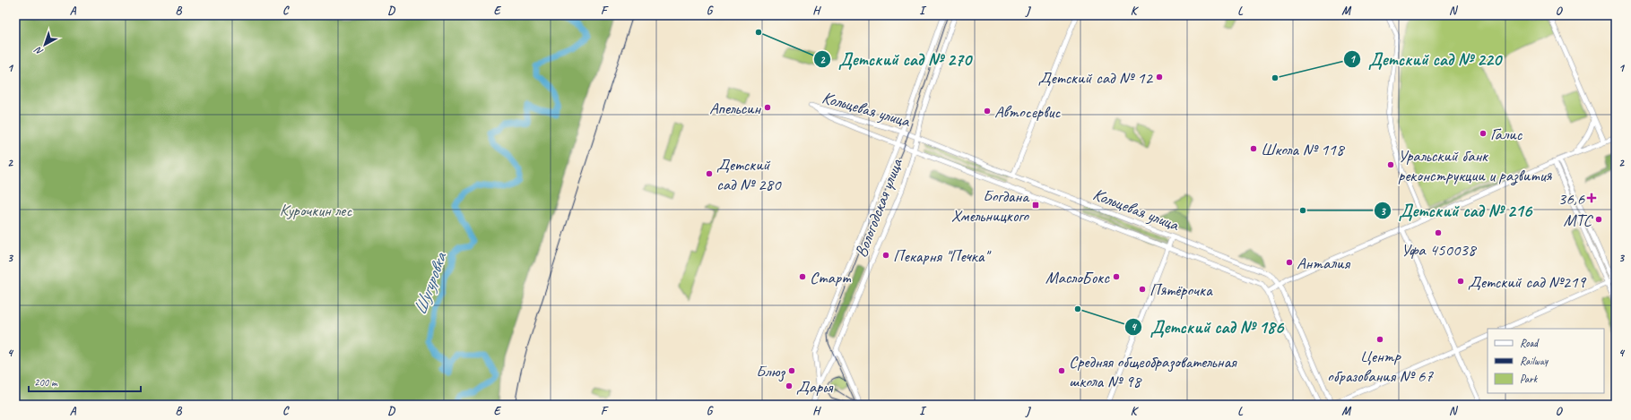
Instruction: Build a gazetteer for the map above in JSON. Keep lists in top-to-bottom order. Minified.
{"streets":{"main road":["Кольцевая улица","Вологодская улица"]},"crossings":[["Кольцевая улица","Вологодская улица"]],"water":["Шугуровка"],"parks":["Курочкин лес"],"places":{"other":["Детский сад № 270","Детский сад № 12","Детский сад № 220","Апельсин","Автосервис","Галис","Школа № 118","Уральский банк реконструкции и развития","Детский сад № 280","Детский сад № 216","МТС","Уфа 450038","Пекарня \"Печка\"","Анталия","Старт","МаслоБокс","Детский сад №219","Пятёрочка","Детский сад № 186","Центр образования № 67","Блюз","Средняя общеобразовательная школа № 98","Дарья"],"health":["36,6"],"transit":["Богдана Хмельницкого"]},"legend":["Road","Railway","Park"],"scale_bar":"200 m","north":"bottom left","grid":{"columns":["A","B","C","D","E","F","G","H","I","J","K","L","M","N","O"],"rows":["1","2","3","4"]}}
